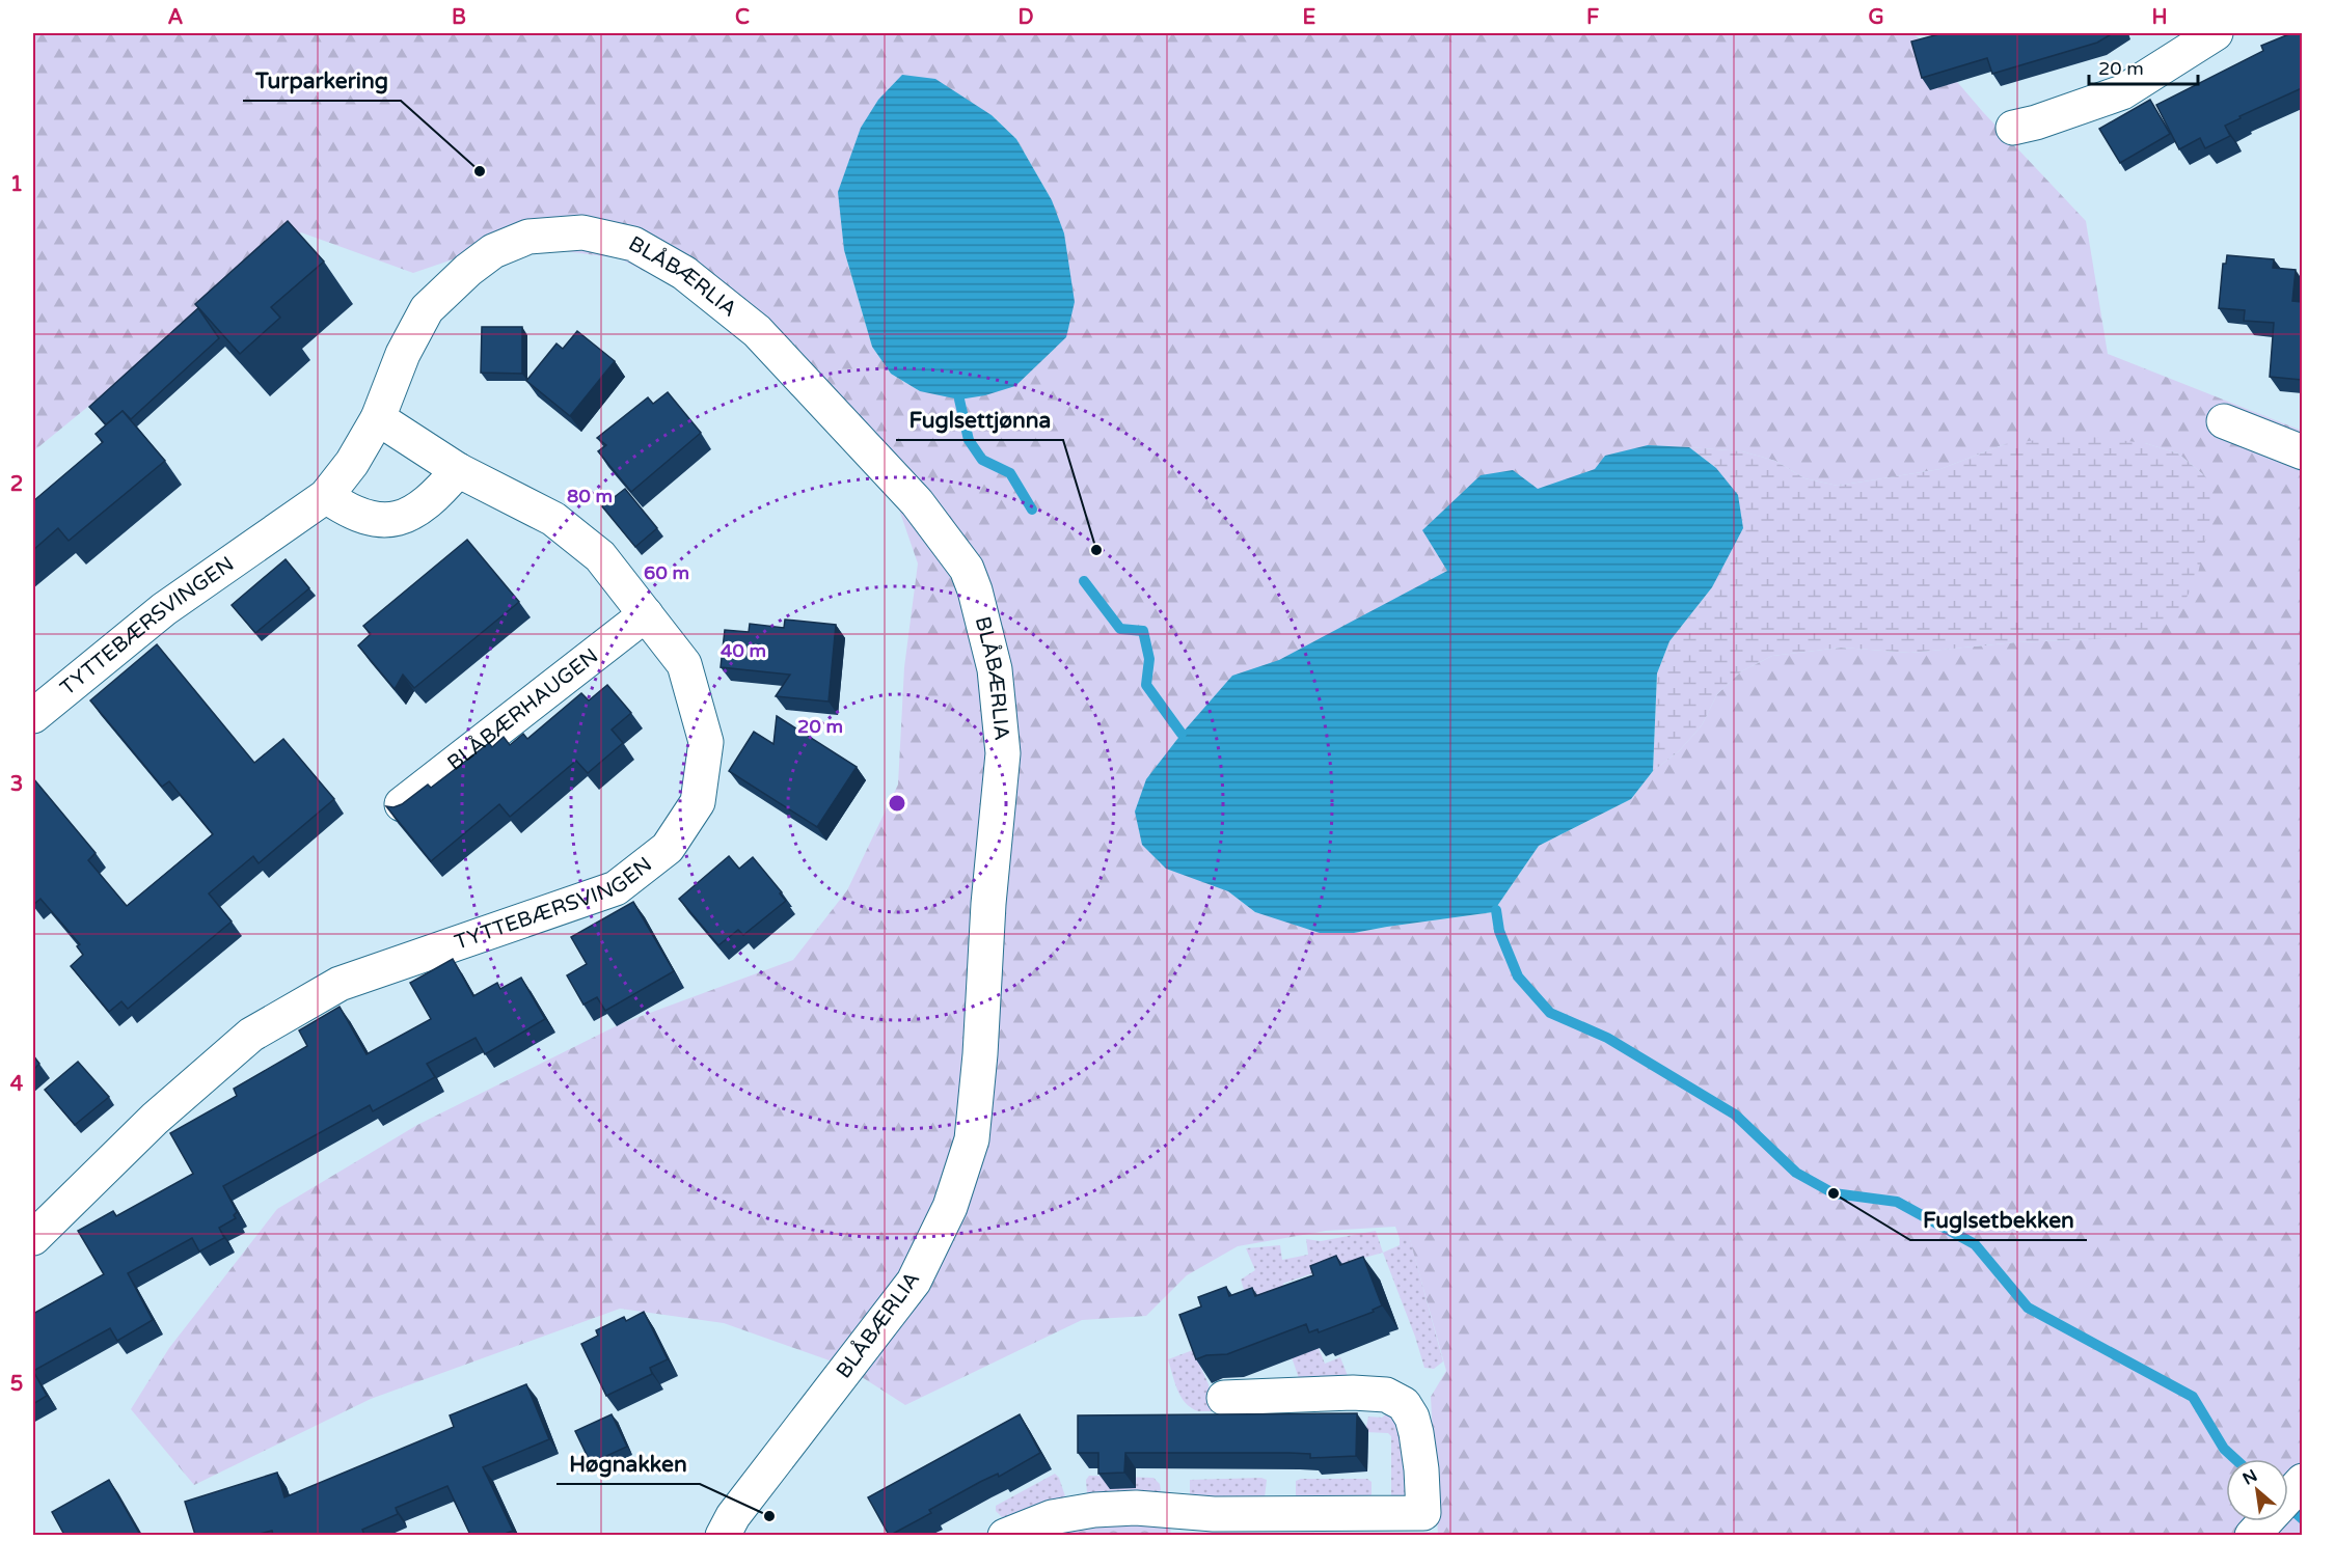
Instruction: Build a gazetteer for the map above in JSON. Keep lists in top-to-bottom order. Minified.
{"streets":{"street":["BLÅBÆRLIA","TYTTEBÆRSVINGEN","BLÅBÆRHAUGEN"]},"crossings":[["BLÅBÆRLIA","TYTTEBÆRSVINGEN"],["TYTTEBÆRSVINGEN","BLÅBÆRHAUGEN"]],"places":["Turparkering","Fuglsettjønna","Fuglsetbekken","Høgnakken"],"scale_bar":"20 m","north":"top left","grid":{"columns":["A","B","C","D","E","F","G","H"],"rows":["1","2","3","4","5"]},"rings":["80 m","60 m","40 m","20 m"]}
